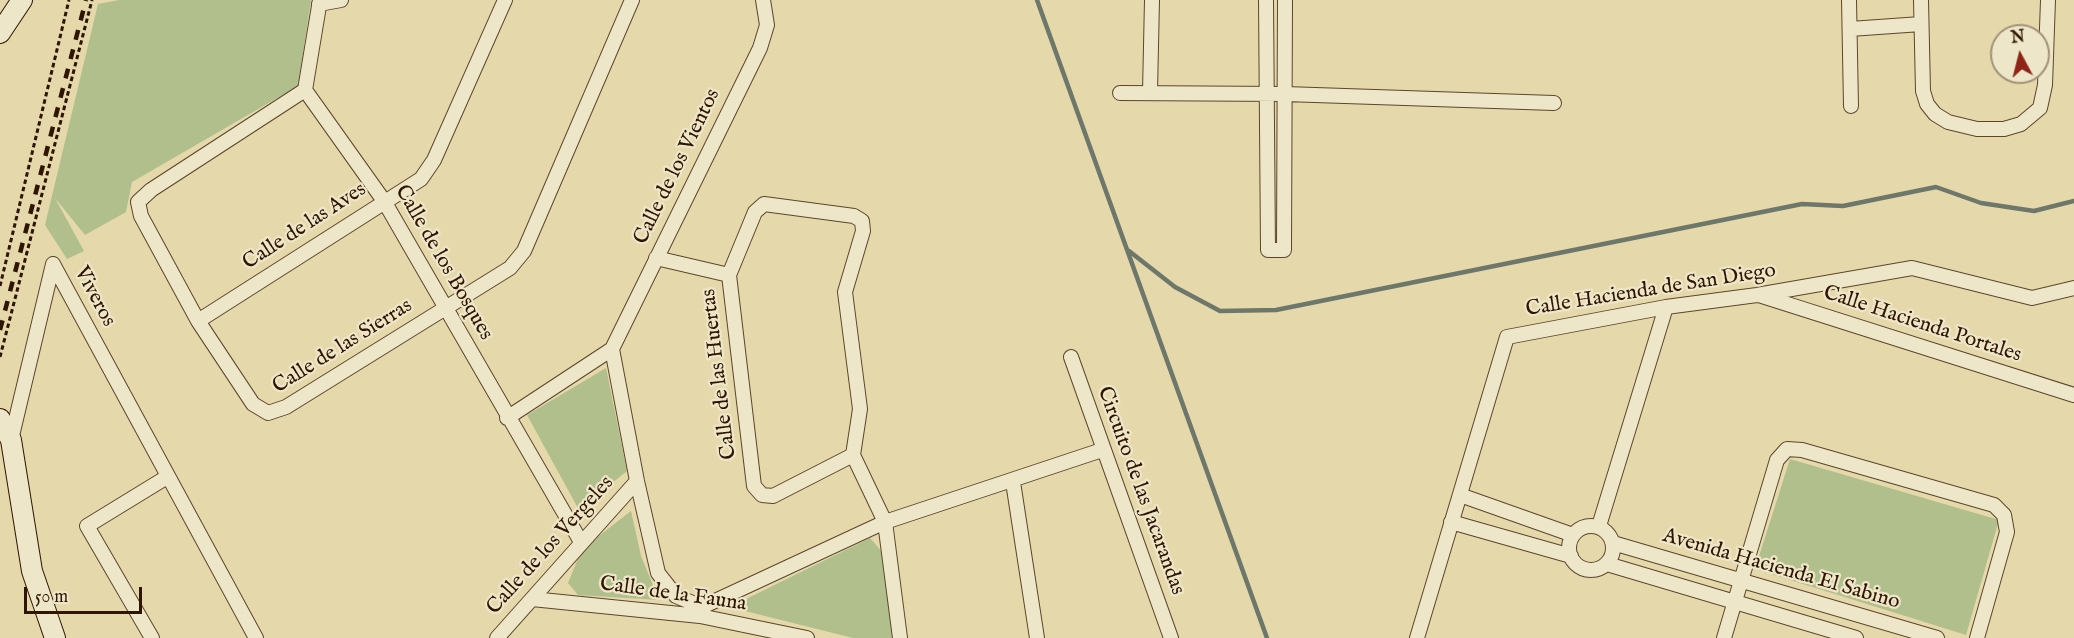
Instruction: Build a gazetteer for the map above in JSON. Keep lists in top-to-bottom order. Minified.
{"streets":{"street":["Calle de los Vientos","Calle de las Aves","Calle de los Bosques","Calle Hacienda de San Diego","Viveros","Calle Hacienda Portales","Calle de las Sierras","Calle de las Huertas","Circuito de las Jacarandas","Calle de los Vergeles","Avenida Hacienda El Sabino","Calle de la Fauna"]},"crossings":[["Calle de las Aves","Calle de los Bosques"],["Calle de las Aves","Calle de las Sierras"],["Calle de los Bosques","Calle de las Sierras"],["Calle de los Bosques","Calle de los Vergeles"],["Calle Hacienda de San Diego","Calle Hacienda Portales"],["Calle de los Vergeles","Calle de la Fauna"]],"scale_bar":"50 m","north":"top"}
